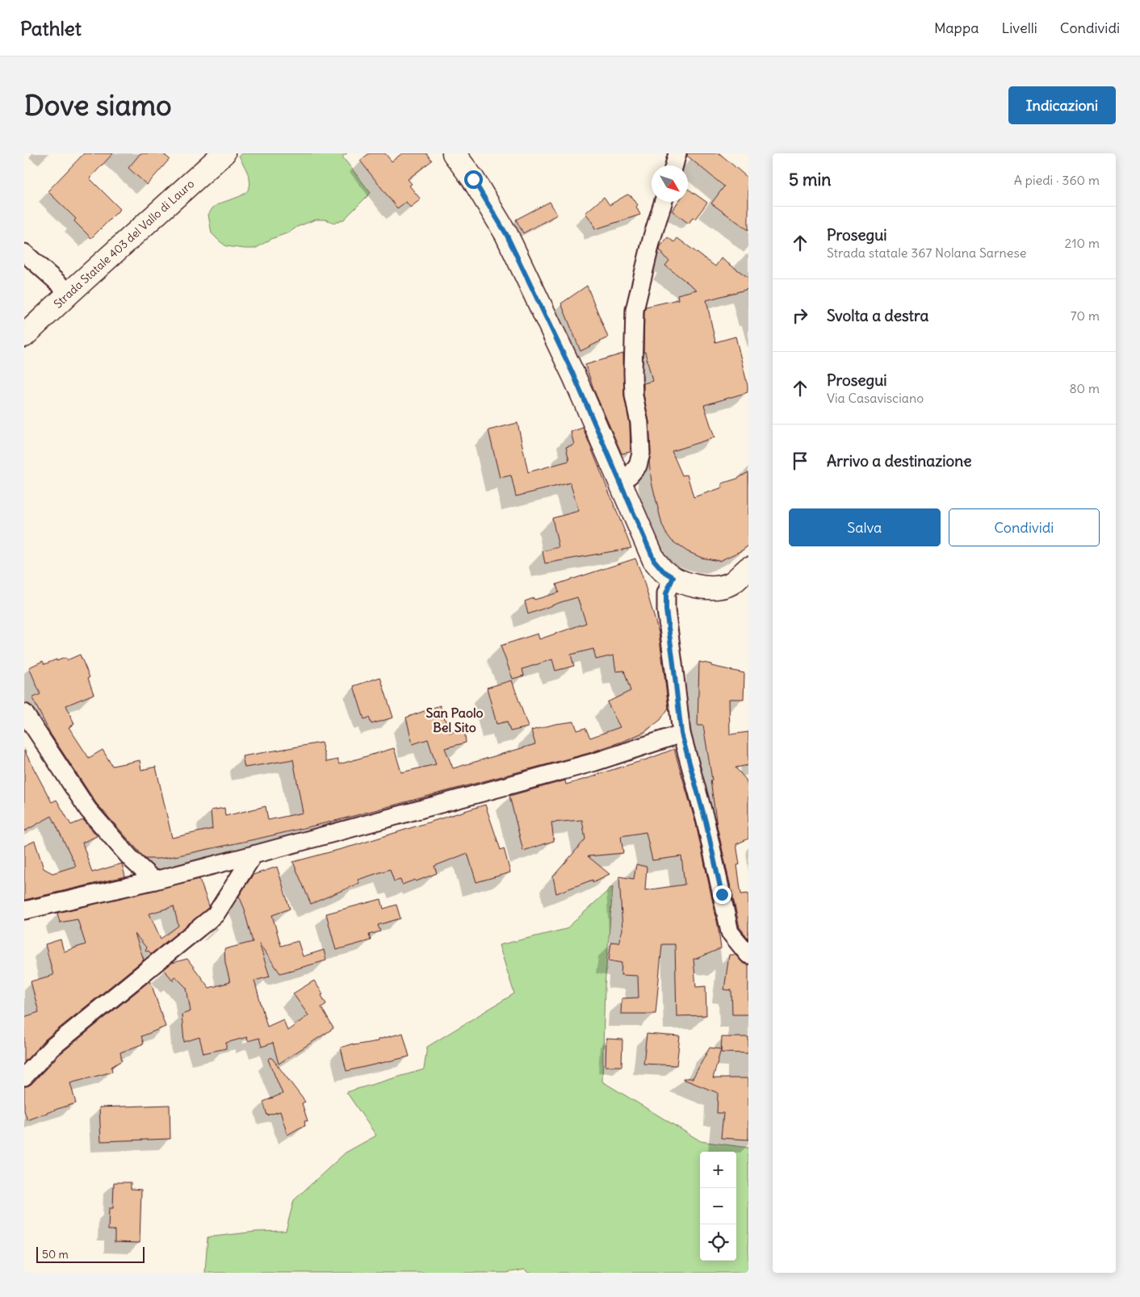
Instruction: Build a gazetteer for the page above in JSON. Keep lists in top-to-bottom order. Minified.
{"streets":{"main road":["Strada Statale 403 del Vallo di Lauro"]},"districts":["San Paolo Bel Sito"],"scale_bar":"50 m","north":"bottom right","page":{"header":"Pathlet","nav":["Mappa","Livelli","Condividi"],"buttons":["Indicazioni",["Salva","Condividi"]],"title":"Dove siamo","heading":["5 min","A piedi · 360 m"],"list":[["Prosegui","Strada statale 367 Nolana Sarnese","210 m"],["Svolta a destra","70 m"],["Prosegui","Via Casavisciano","80 m"],"Arrivo a destinazione"],"map_buttons":["+","−"],"scale":"50 m"}}
